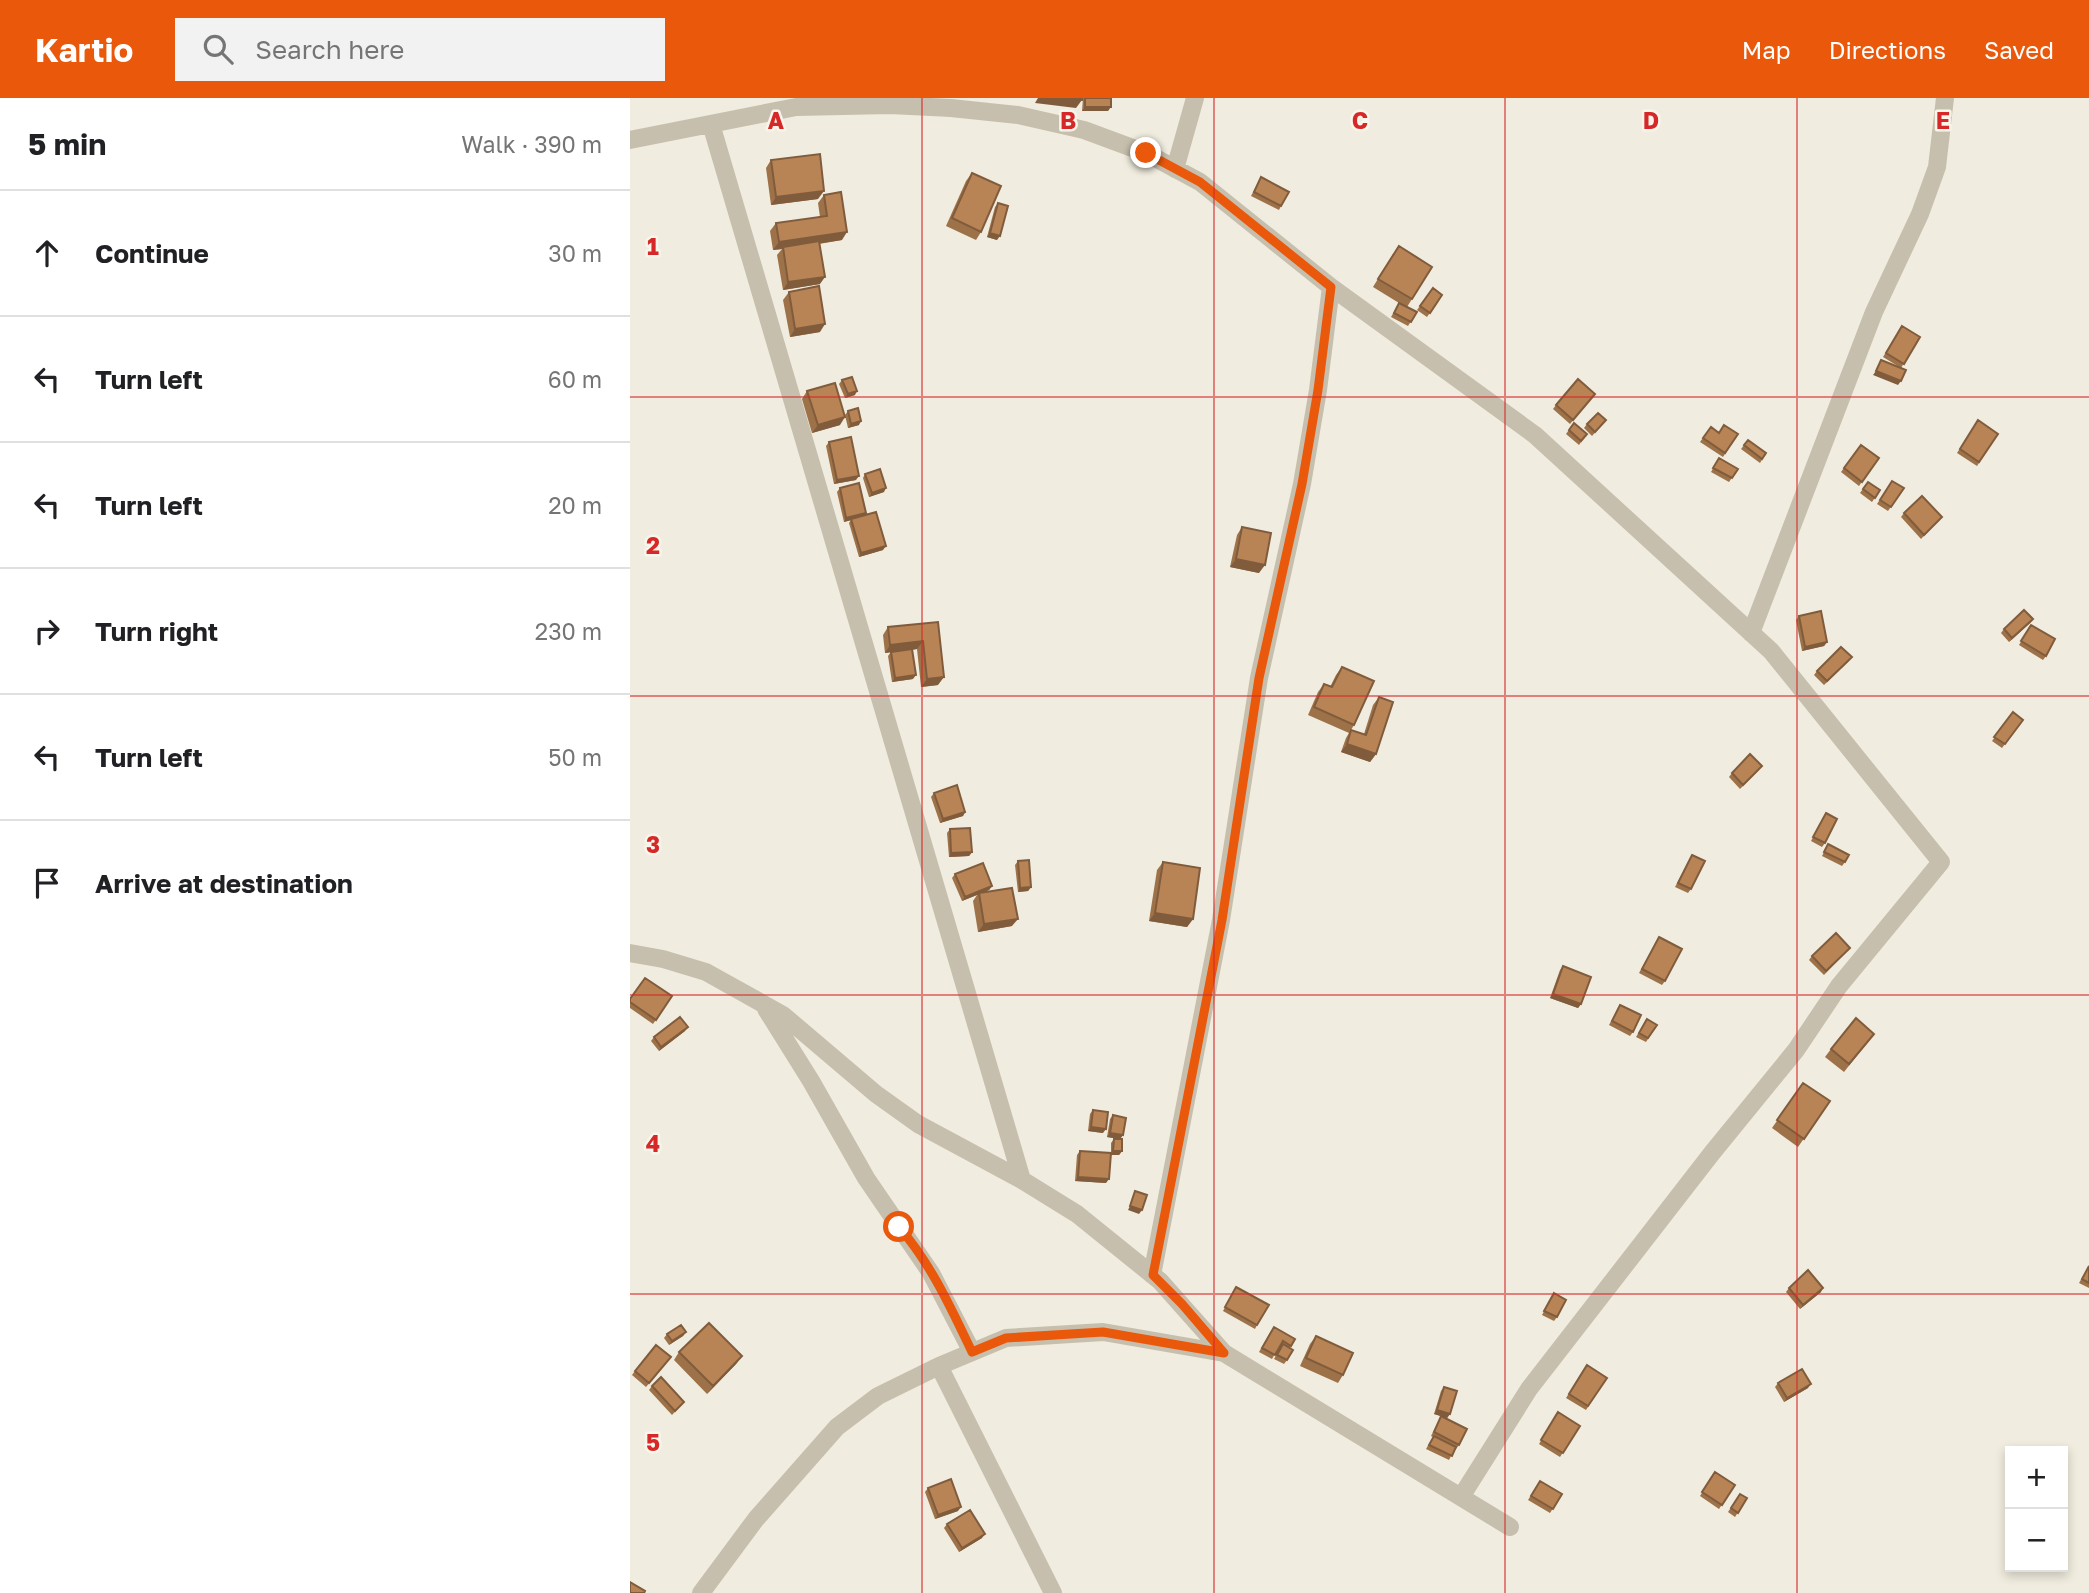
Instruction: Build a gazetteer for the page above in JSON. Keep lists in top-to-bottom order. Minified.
{"page":{"header":"Kartio","search":"Search here","nav":["Map","Directions","Saved"],"heading":["5 min","Walk · 390 m"],"list":[["Continue","30 m"],["Turn left","60 m"],["Turn left","20 m"],["Turn right","230 m"],["Turn left","50 m"],"Arrive at destination"],"map_buttons":["+","−"]},"grid":{"columns":["A","B","C","D","E"],"rows":["1","2","3","4","5"]}}
